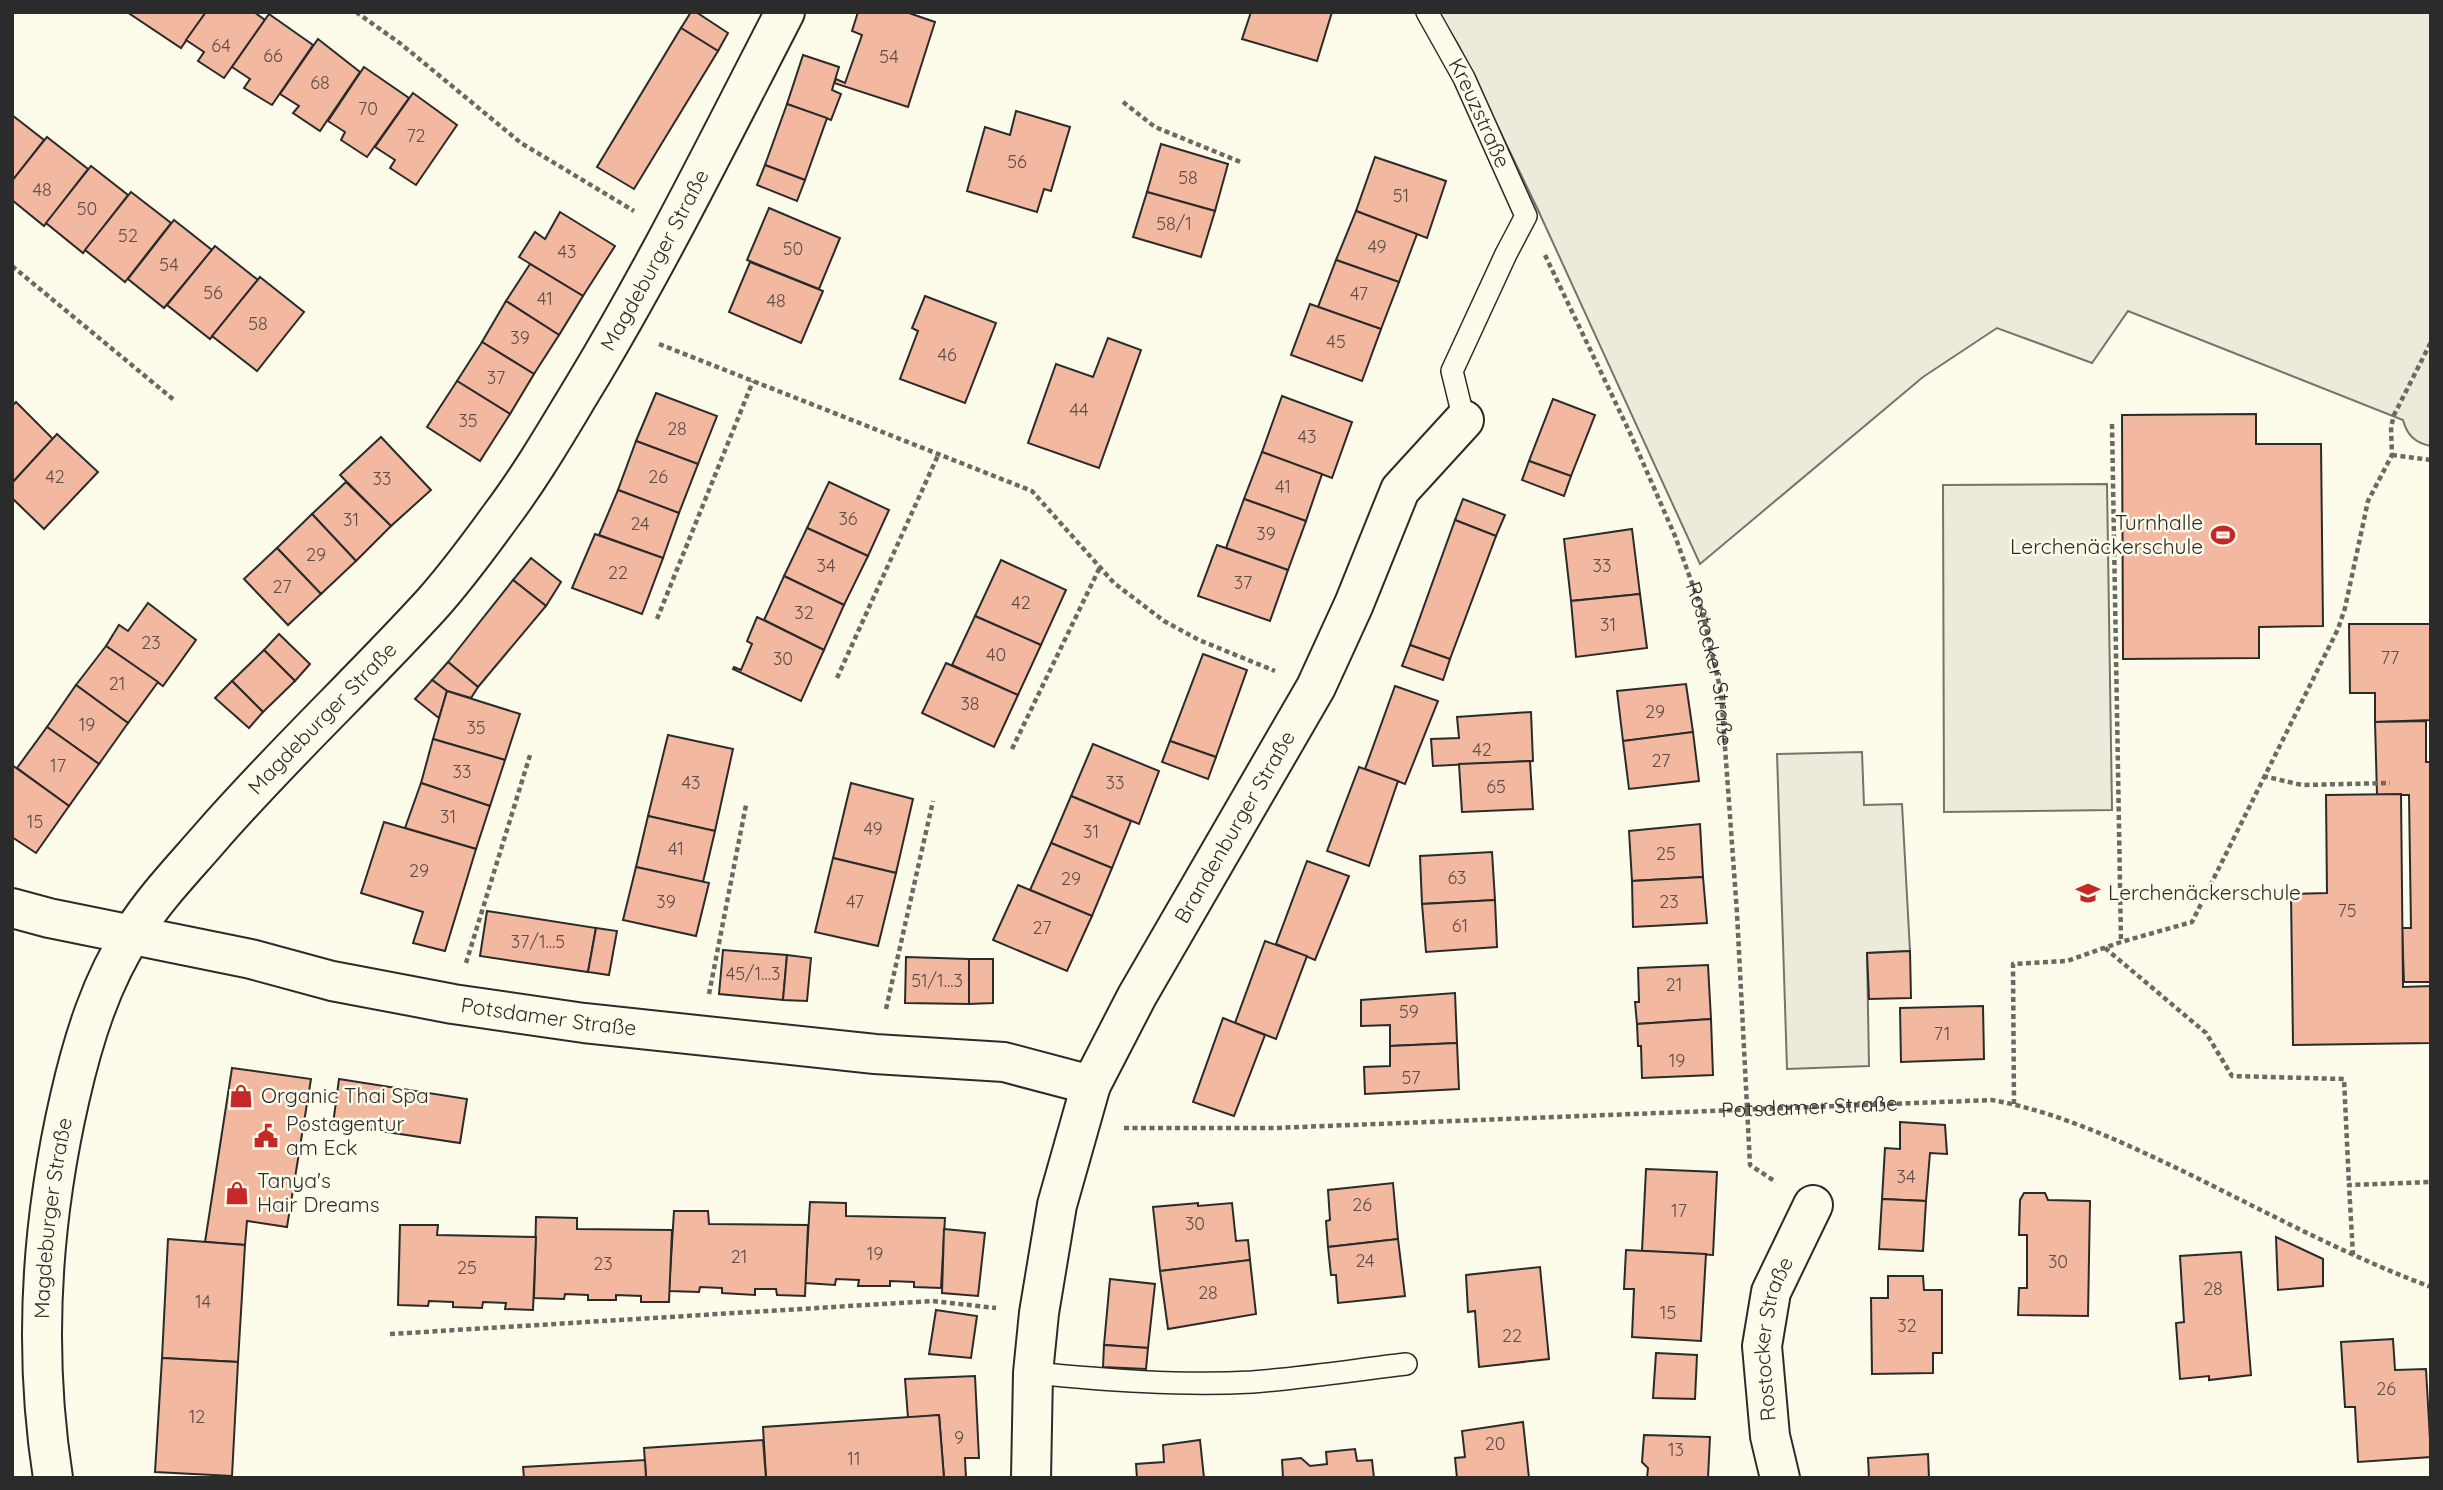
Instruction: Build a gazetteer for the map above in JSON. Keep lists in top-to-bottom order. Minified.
{"streets":{"street":["Magdeburger Straße","Rostocker Straße","Brandenburger Straße","Potsdamer Straße"],"lane":["Kreuzstraße"]},"crossings":[["Kreuzstraße","Rostocker Straße"],["Kreuzstraße","Brandenburger Straße"],["Magdeburger Straße","Potsdamer Straße"],["Rostocker Straße","Brandenburger Straße"],["Rostocker Straße","Potsdamer Straße"],["Brandenburger Straße","Potsdamer Straße"]],"places":{"sports":["Turnhalle Lerchenäckerschule"],"school or university":["Lerchenäckerschule"],"shop":["Organic Thai Spa","Tanya's Hair Dreams"],"public building":["Postagentur am Eck"]},"house_numbers":["64","66","54","68","70","72","56","58","48","51","50","58/1","52","49","50","43","54","56","47","41","48","58","39","45","46","37","44","35","28","43","42","26","33","41","36","31","24","39","29","34","33","22","37","27","42","32","31","23","40","77","30","21","38","29","19","35","42","27","17","33","43","33","65","31","15","49","31","41","25","29","63","29","39","47","23","75","61","27","37/1...5","45/1...3","51/1...3","21","59","71","19","57","34","26","17","30","19","21","24","30","23","25","28","28","14","15","32","22","26","12","9","20","13","11"]}
